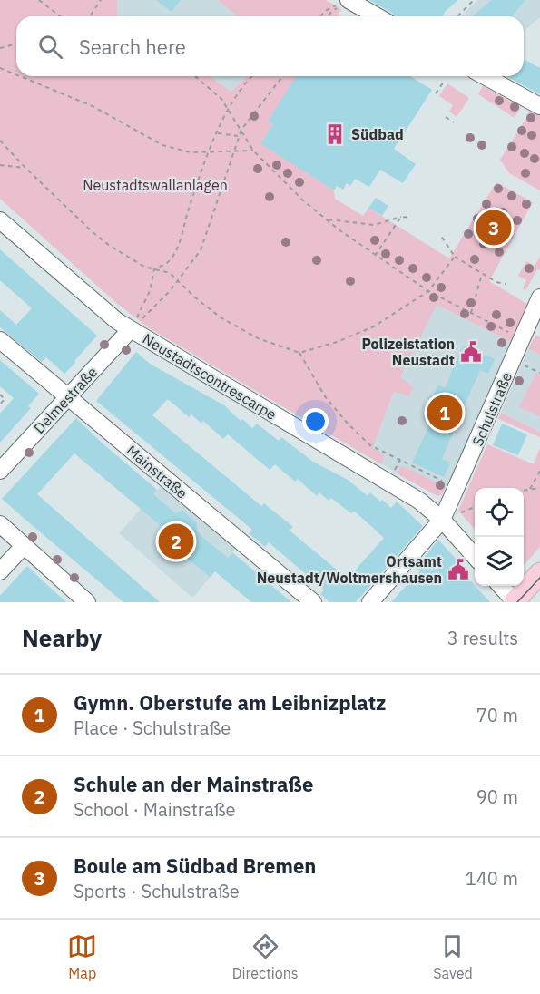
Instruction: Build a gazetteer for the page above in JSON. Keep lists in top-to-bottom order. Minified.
{"streets":{"street":["Neustadtscontrescarpe","Delmestraße","Schulstraße","Mainstraße"]},"crossings":[["Neustadtscontrescarpe","Delmestraße"],["Neustadtscontrescarpe","Schulstraße"],["Delmestraße","Mainstraße"]],"parks":["Neustadtswallanlagen"],"places":{"building":["Südbad"],"public building":["Polizeistation Neustadt","Ortsamt Neustadt/Woltmershausen"]},"page":{"search":"Search here","pins":["3","1","2"],"heading":["Nearby","3 results"],"list":[{"mark":"1","name":"Gymn. Oberstufe am Leibnizplatz","note":"Place · Schulstraße","value":"70 m"},{"mark":"2","name":"Schule an der Mainstraße","note":"School · Mainstraße","value":"90 m"},{"mark":"3","name":"Boule am Südbad Bremen","note":"Sports · Schulstraße","value":"140 m"}],"nav":["Map","Directions","Saved"]}}
